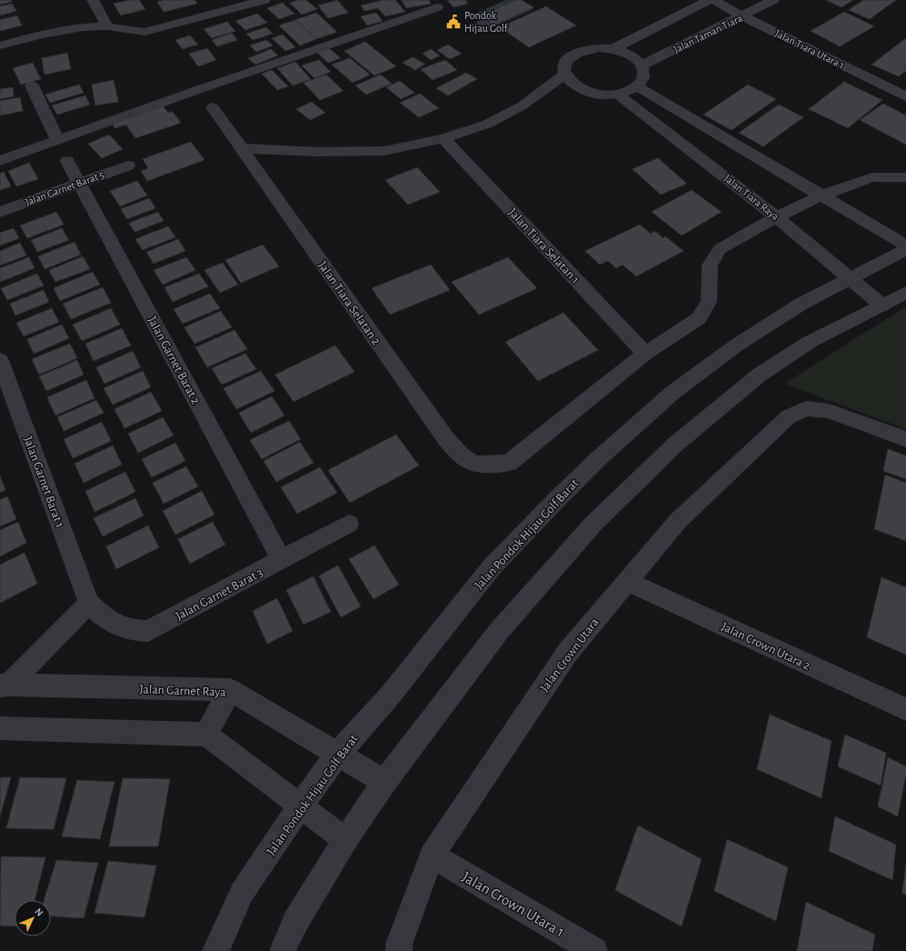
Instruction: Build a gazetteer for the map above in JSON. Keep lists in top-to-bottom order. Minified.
{"streets":{"street":["Jalan Taman Tiara","Jalan Tiara Utara 1","Jalan Garnet Barat 5","Jalan Tiara Raya","Jalan Tiara Selatan 1","Jalan Tiara Selatan 2","Jalan Garnet Barat 2","Jalan Garnet Barat 1","Jalan Pondok Hijau Golf Barat","Jalan Garnet Barat 3","Jalan Crown Utara 2","Jalan Crown Utara","Jalan Garnet Raya","Jalan Crown Utara 1"]},"crossings":[["Jalan Taman Tiara","Jalan Tiara Utara 1"],["Jalan Taman Tiara","Jalan Tiara Raya"],["Jalan Garnet Barat 5","Jalan Garnet Barat 2"],["Jalan Tiara Raya","Jalan Pondok Hijau Golf Barat"],["Jalan Tiara Selatan 1","Jalan Tiara Selatan 2"],["Jalan Garnet Barat 2","Jalan Garnet Barat 3"],["Jalan Garnet Barat 1","Jalan Garnet Barat 3"],["Jalan Pondok Hijau Golf Barat","Jalan Garnet Raya"],["Jalan Crown Utara 2","Jalan Crown Utara"],["Jalan Crown Utara","Jalan Crown Utara 1"]],"places":{"public building":["Pondok Hijau Golf"]},"north":"top right"}
